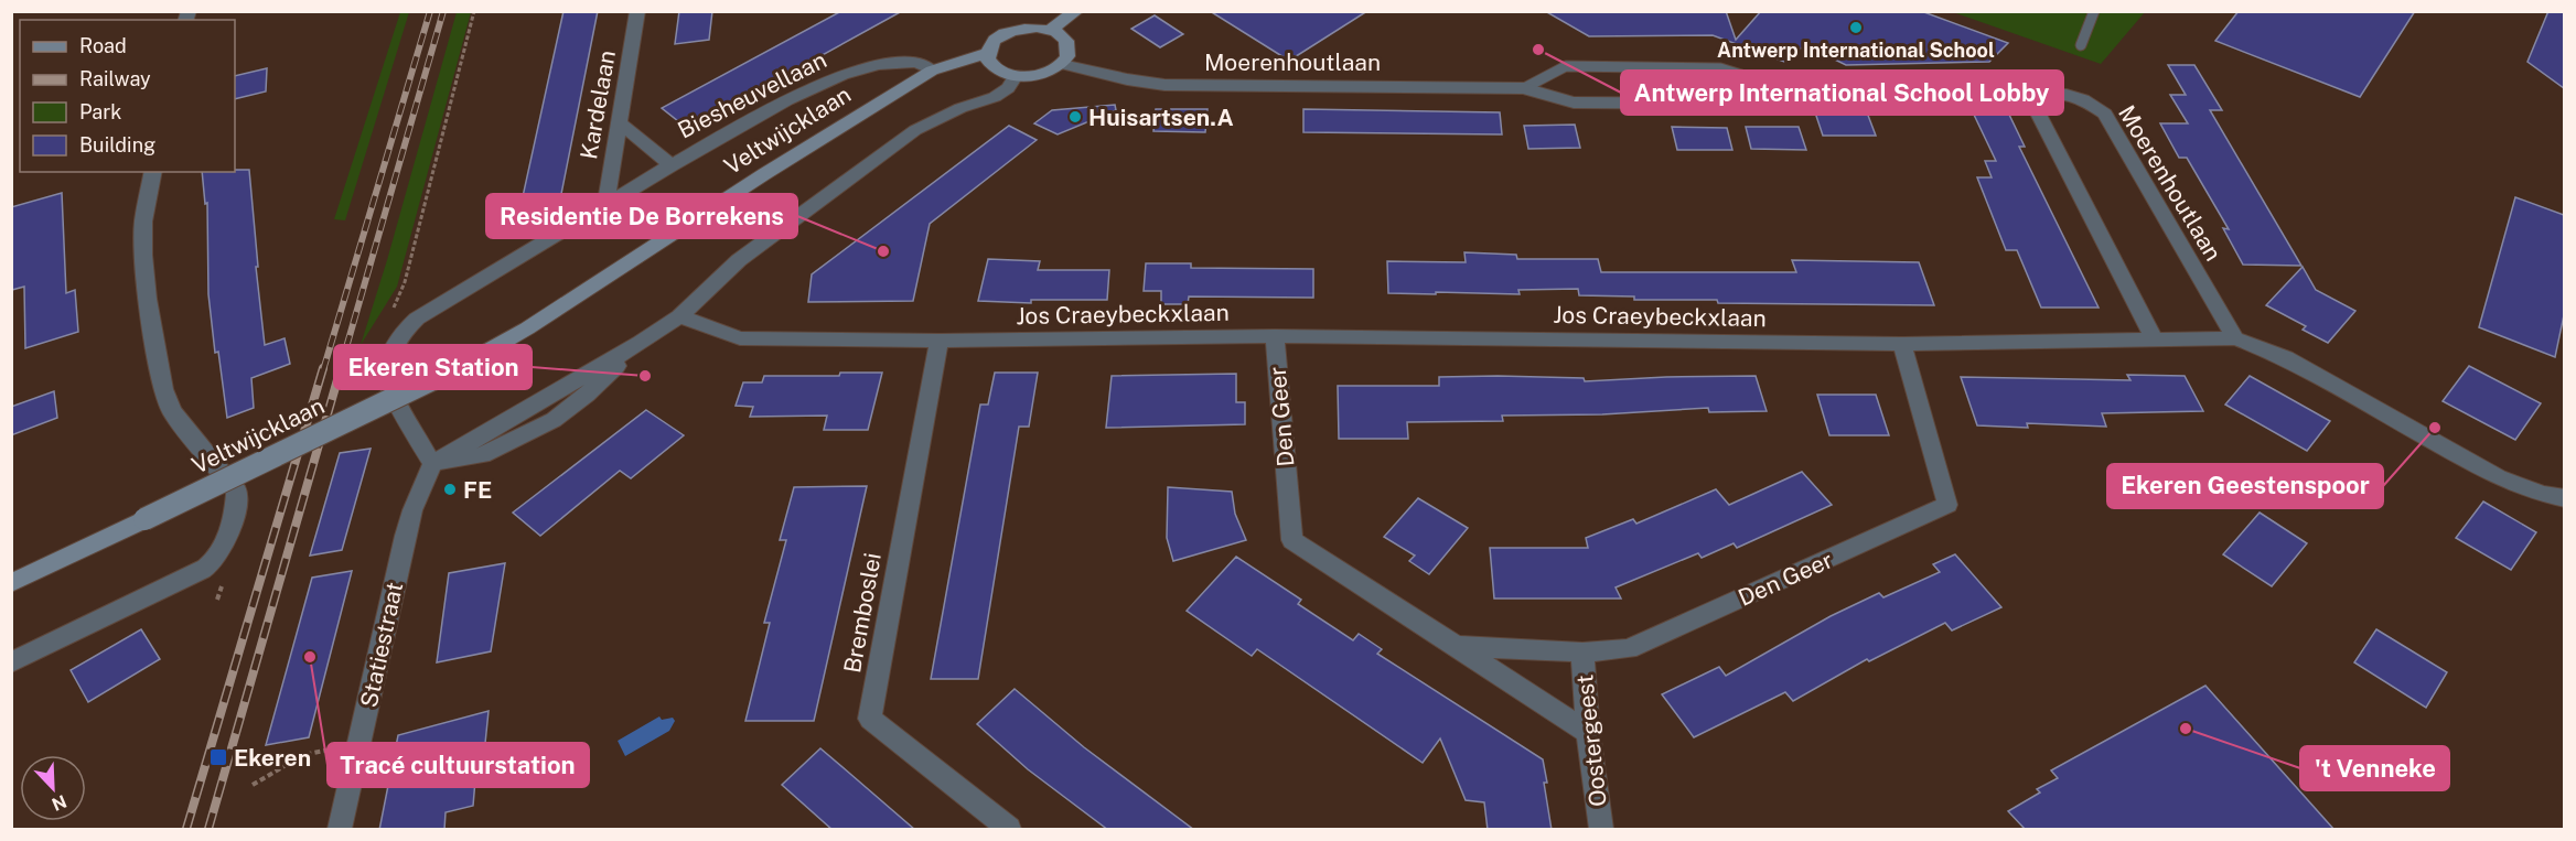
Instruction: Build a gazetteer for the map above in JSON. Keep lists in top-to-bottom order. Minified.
{"streets":{"street":["Moerenhoutlaan","Biesheuvellaan","Kardelaan","Veltwijcklaan","Jos Craeybeckxlaan","Den Geer","Bremboslei","Statiestraat","Oostergeest"]},"crossings":[["Moerenhoutlaan","Veltwijcklaan"],["Moerenhoutlaan","Jos Craeybeckxlaan"],["Biesheuvellaan","Kardelaan"],["Biesheuvellaan","Veltwijcklaan"],["Biesheuvellaan","Statiestraat"],["Jos Craeybeckxlaan","Den Geer"],["Jos Craeybeckxlaan","Bremboslei"],["Den Geer","Oostergeest"]],"places":{"other":["Antwerp International School","Antwerp International School Lobby","Huisartsen.A","Residentie De Borrekens","Ekeren Station","Ekeren Geestenspoor","FE","Tracé cultuurstation","'t Venneke"],"transit":["Ekeren"]},"legend":["Road","Railway","Park","Building"],"north":"bottom right"}
